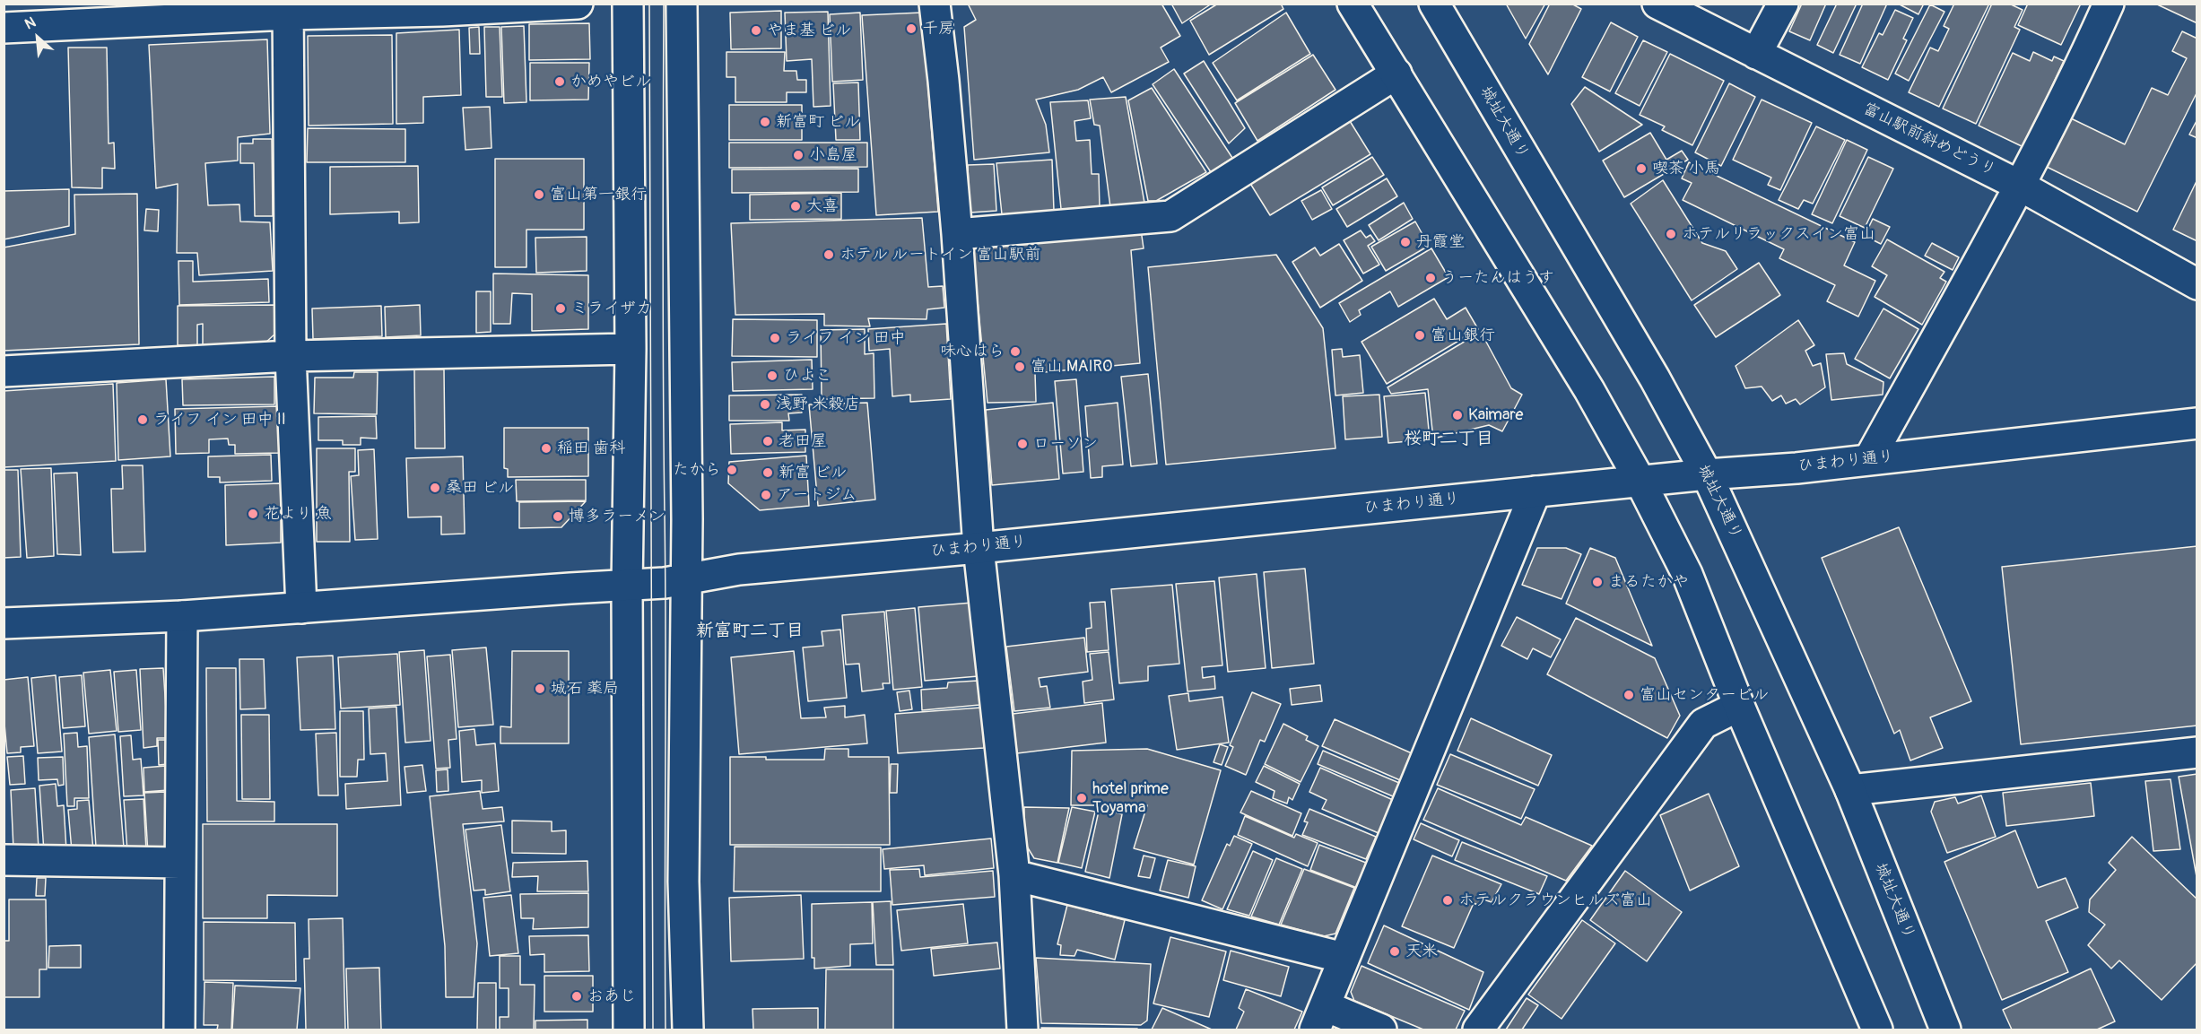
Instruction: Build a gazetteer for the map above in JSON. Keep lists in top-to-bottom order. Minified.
{"streets":{"street":["城址大通り","富山駅前斜めどうり","ひまわり通り"]},"crossings":[["城址大通り","ひまわり通り"]],"districts":["桜町二丁目","新富町二丁目"],"places":["千房","やま基 ビル","かめやビル","新富町 ビル","小島屋","喫茶 小馬","富山第一銀行","大喜","ホテルリラックスイン富山","丹霞堂","ホテル ルートイン 富山駅前","うーたんはうす","ミライザカ","富山銀行","ライフ イン 田中","味心はら","富山 MAIRO","ひよこ","浅野 米穀店","Kaimare","ライフ イン 田中 II","老田屋","ローソン","稲田 歯科","たから","新富 ビル","桑田 ビル","アートジム","花より 魚","博多ラーメン","まるたかや","城石 薬局","富山センタービル","hotel prime Toyama","ホテルクラウンヒルズ富山","天米","おあじ"],"north":"top left"}
